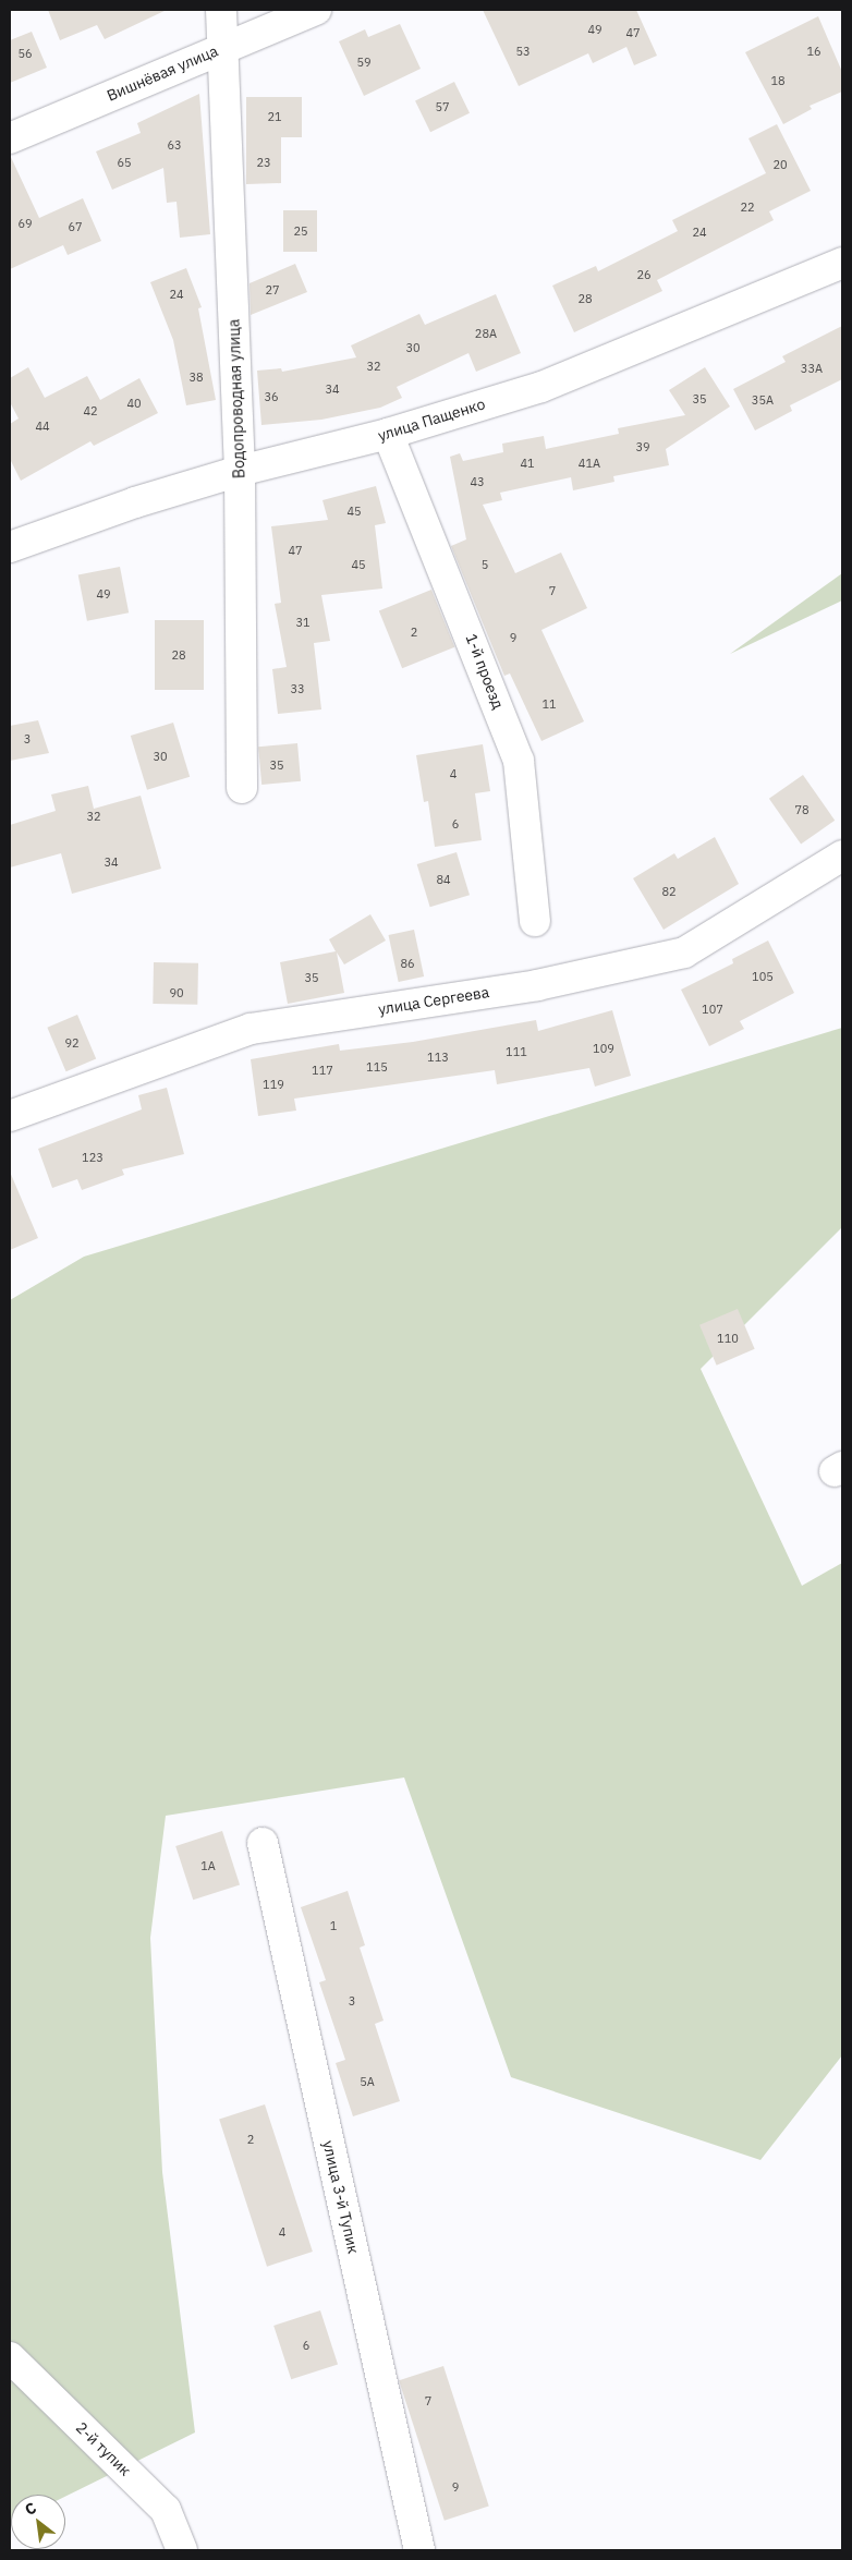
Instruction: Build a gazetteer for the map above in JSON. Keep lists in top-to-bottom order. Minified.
{"streets":{"street":["Вишнёвая улица","Водопроводная улица","улица Пащенко","1-й проезд","улица Сергеева","улица 3-й Тупик","2-й тупик"]},"crossings":[["Вишнёвая улица","Водопроводная улица"],["Водопроводная улица","улица Пащенко"],["улица Пащенко","1-й проезд"]],"house_numbers":["49","47","53","16","56","59","18","57","21","63","65","23","20","22","69","67","25","24","26","27","24","28","28А","30","32","33А","38","34","36","35","35А","40","42","44","39","41","41А","43","45","47","45","5","7","49","31","2","9","28","33","11","3","30","35","4","78","32","6","34","84","82","86","105","35","90","107","92","109","111","113","115","117","119","123","110","1А","1","3","5А","2","4","6","7","9"],"north":"top left"}
